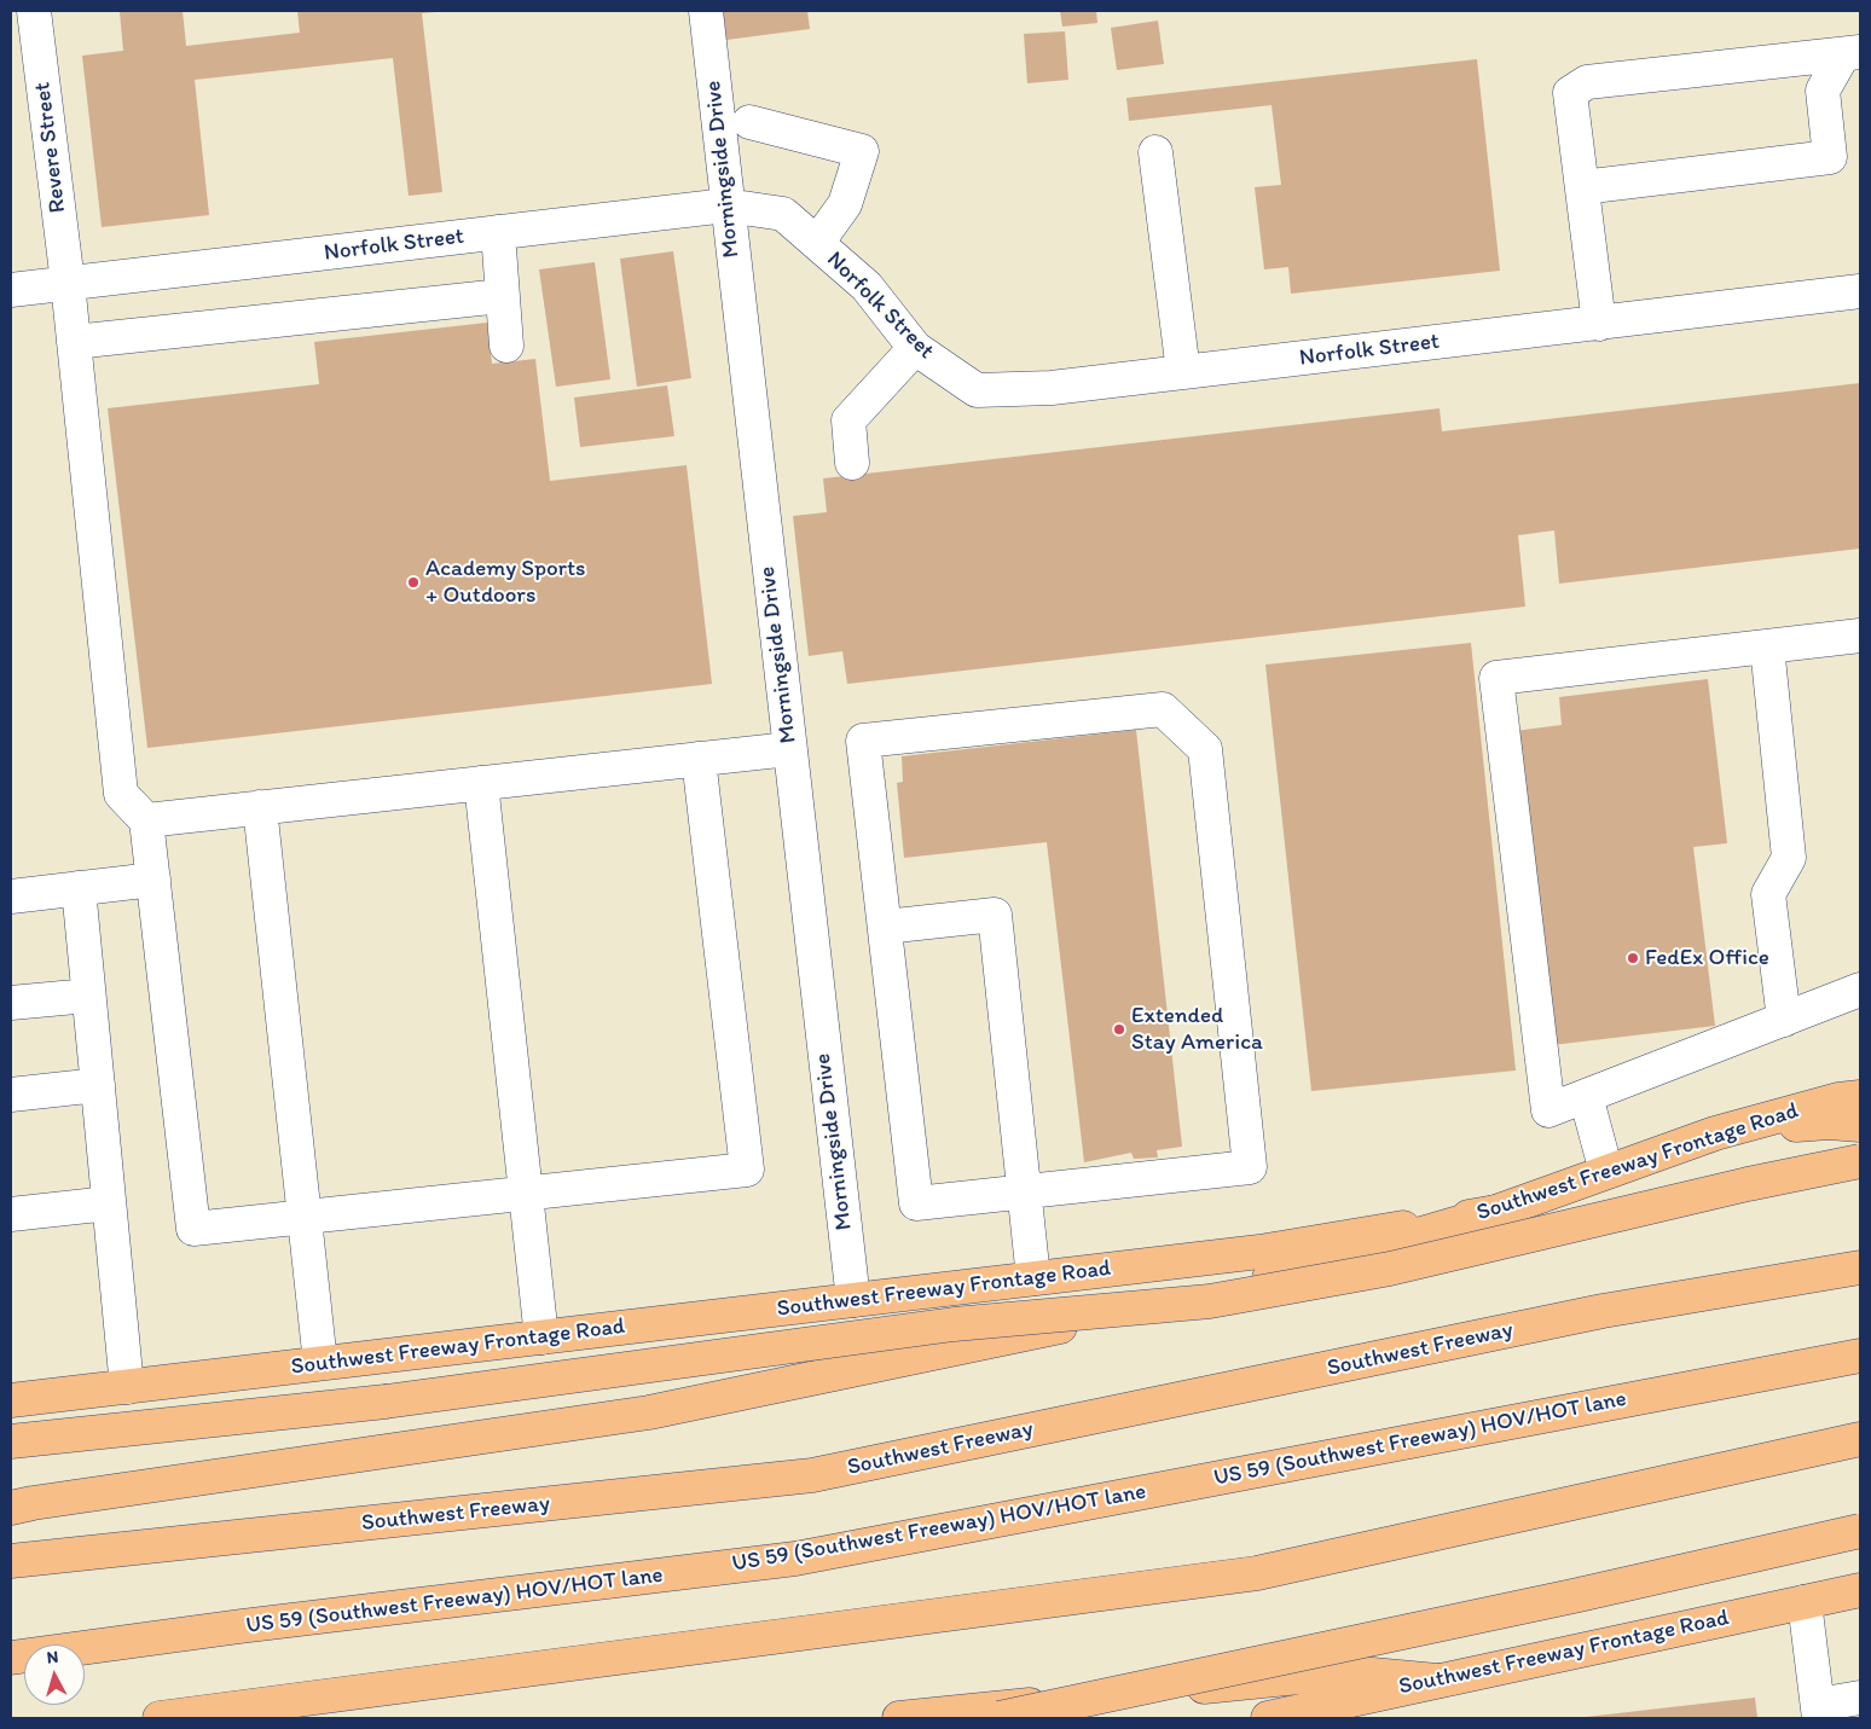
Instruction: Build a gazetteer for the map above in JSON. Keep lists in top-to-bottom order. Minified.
{"streets":{"main road":["Southwest Freeway Frontage Road","Southwest Freeway","US 59 (Southwest Freeway) HOV/HOT lane"],"street":["Revere Street","Morningside Drive","Norfolk Street"]},"crossings":[["Revere Street","Norfolk Street"],["Morningside Drive","Norfolk Street"],["Morningside Drive","Southwest Freeway Frontage Road"]],"places":["Academy Sports + Outdoors","FedEx Office","Extended Stay America"],"north":"top"}
